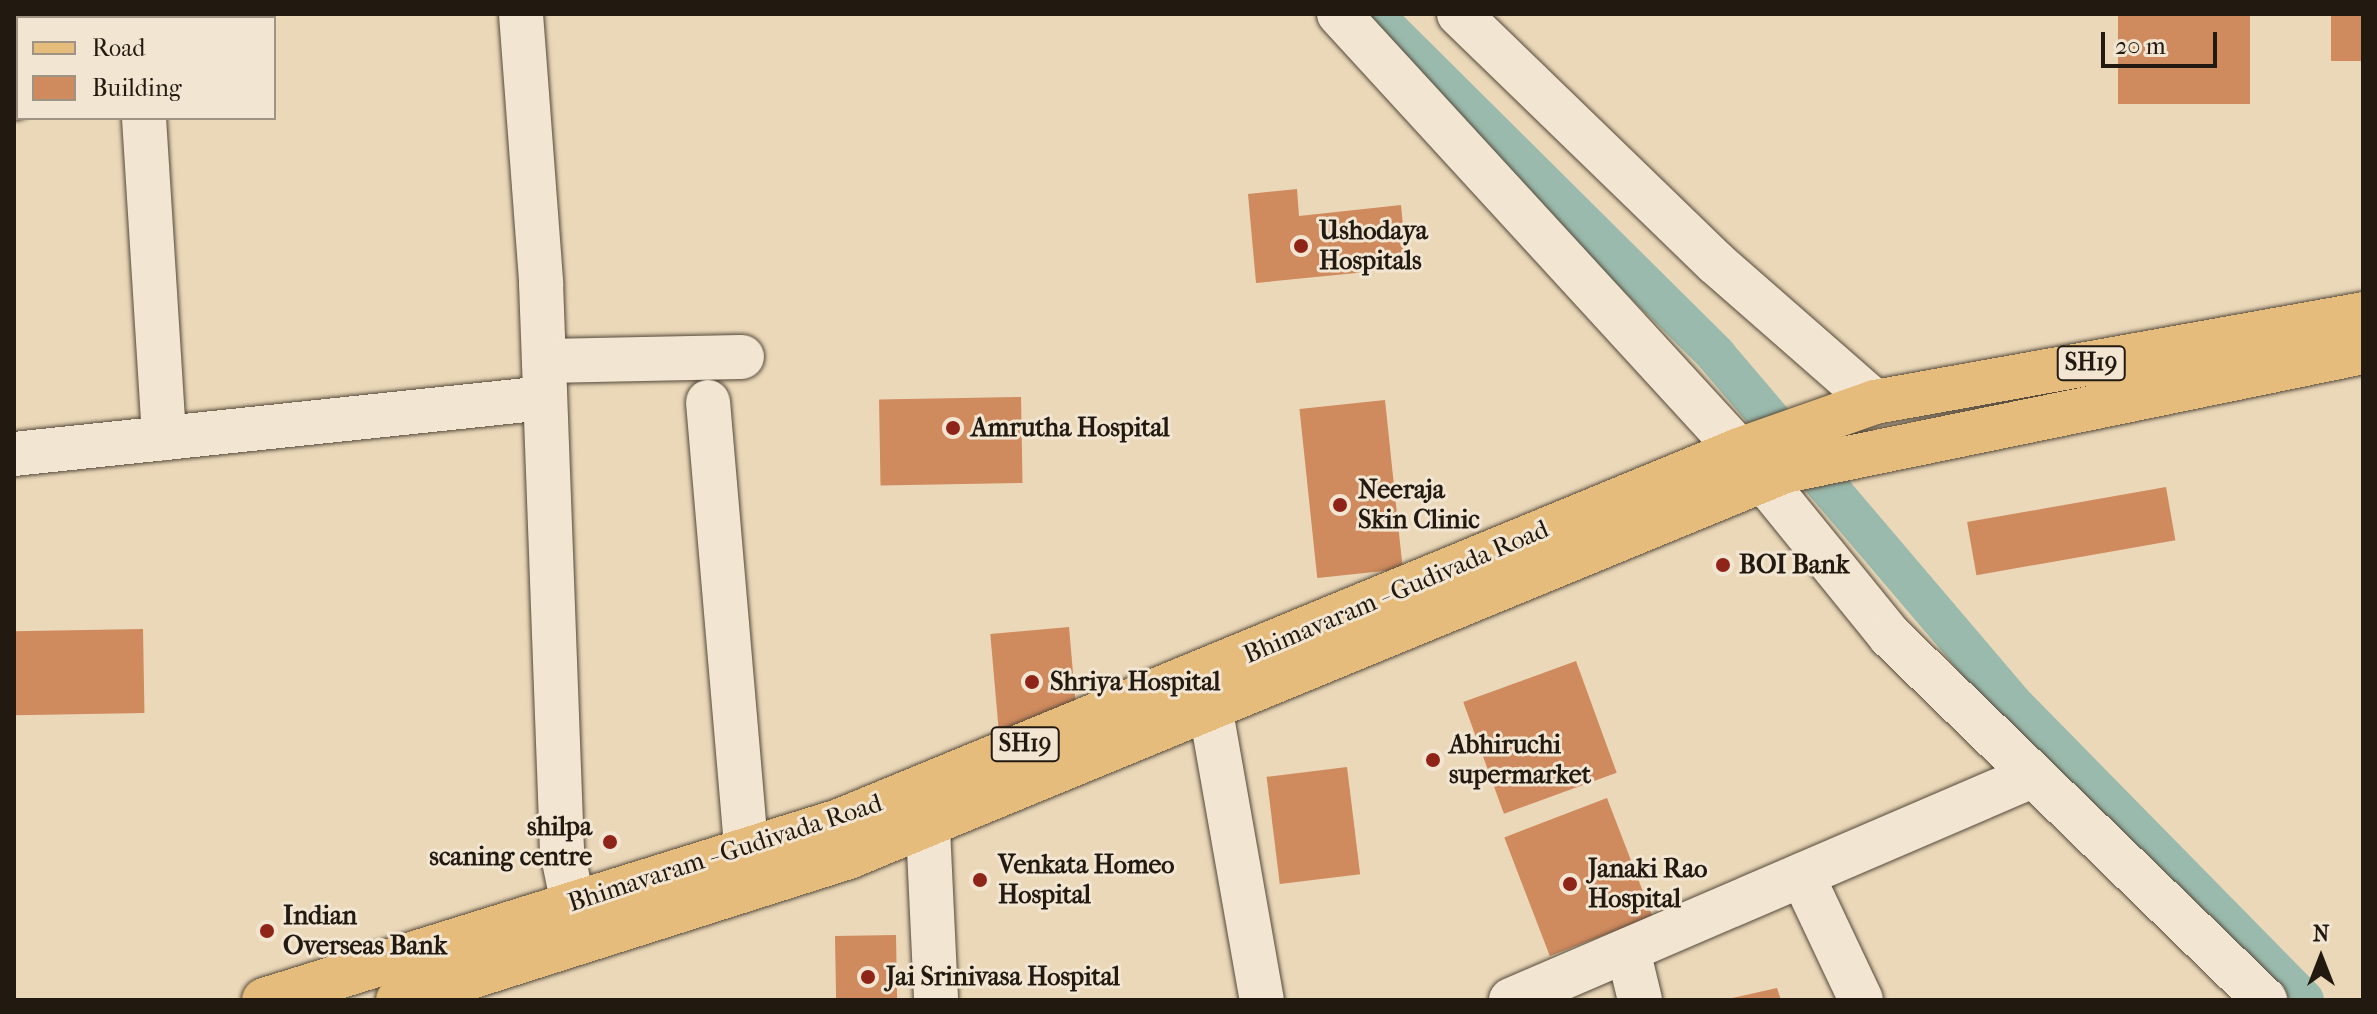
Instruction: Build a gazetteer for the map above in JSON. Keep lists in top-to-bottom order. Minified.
{"streets":{"main road":["SH19","Bhimavaram - Gudivada Road"]},"places":["Ushodaya Hospitals","Amrutha Hospital","Neeraja Skin Clinic","BOI Bank","Shriya Hospital","Abhiruchi supermarket","shilpa scaning centre","Venkata Homeo Hospital","Janaki Rao Hospital","Indian Overseas Bank","Jai Srinivasa Hospital"],"legend":["Road","Building"],"scale_bar":"20 m","north":"top"}
